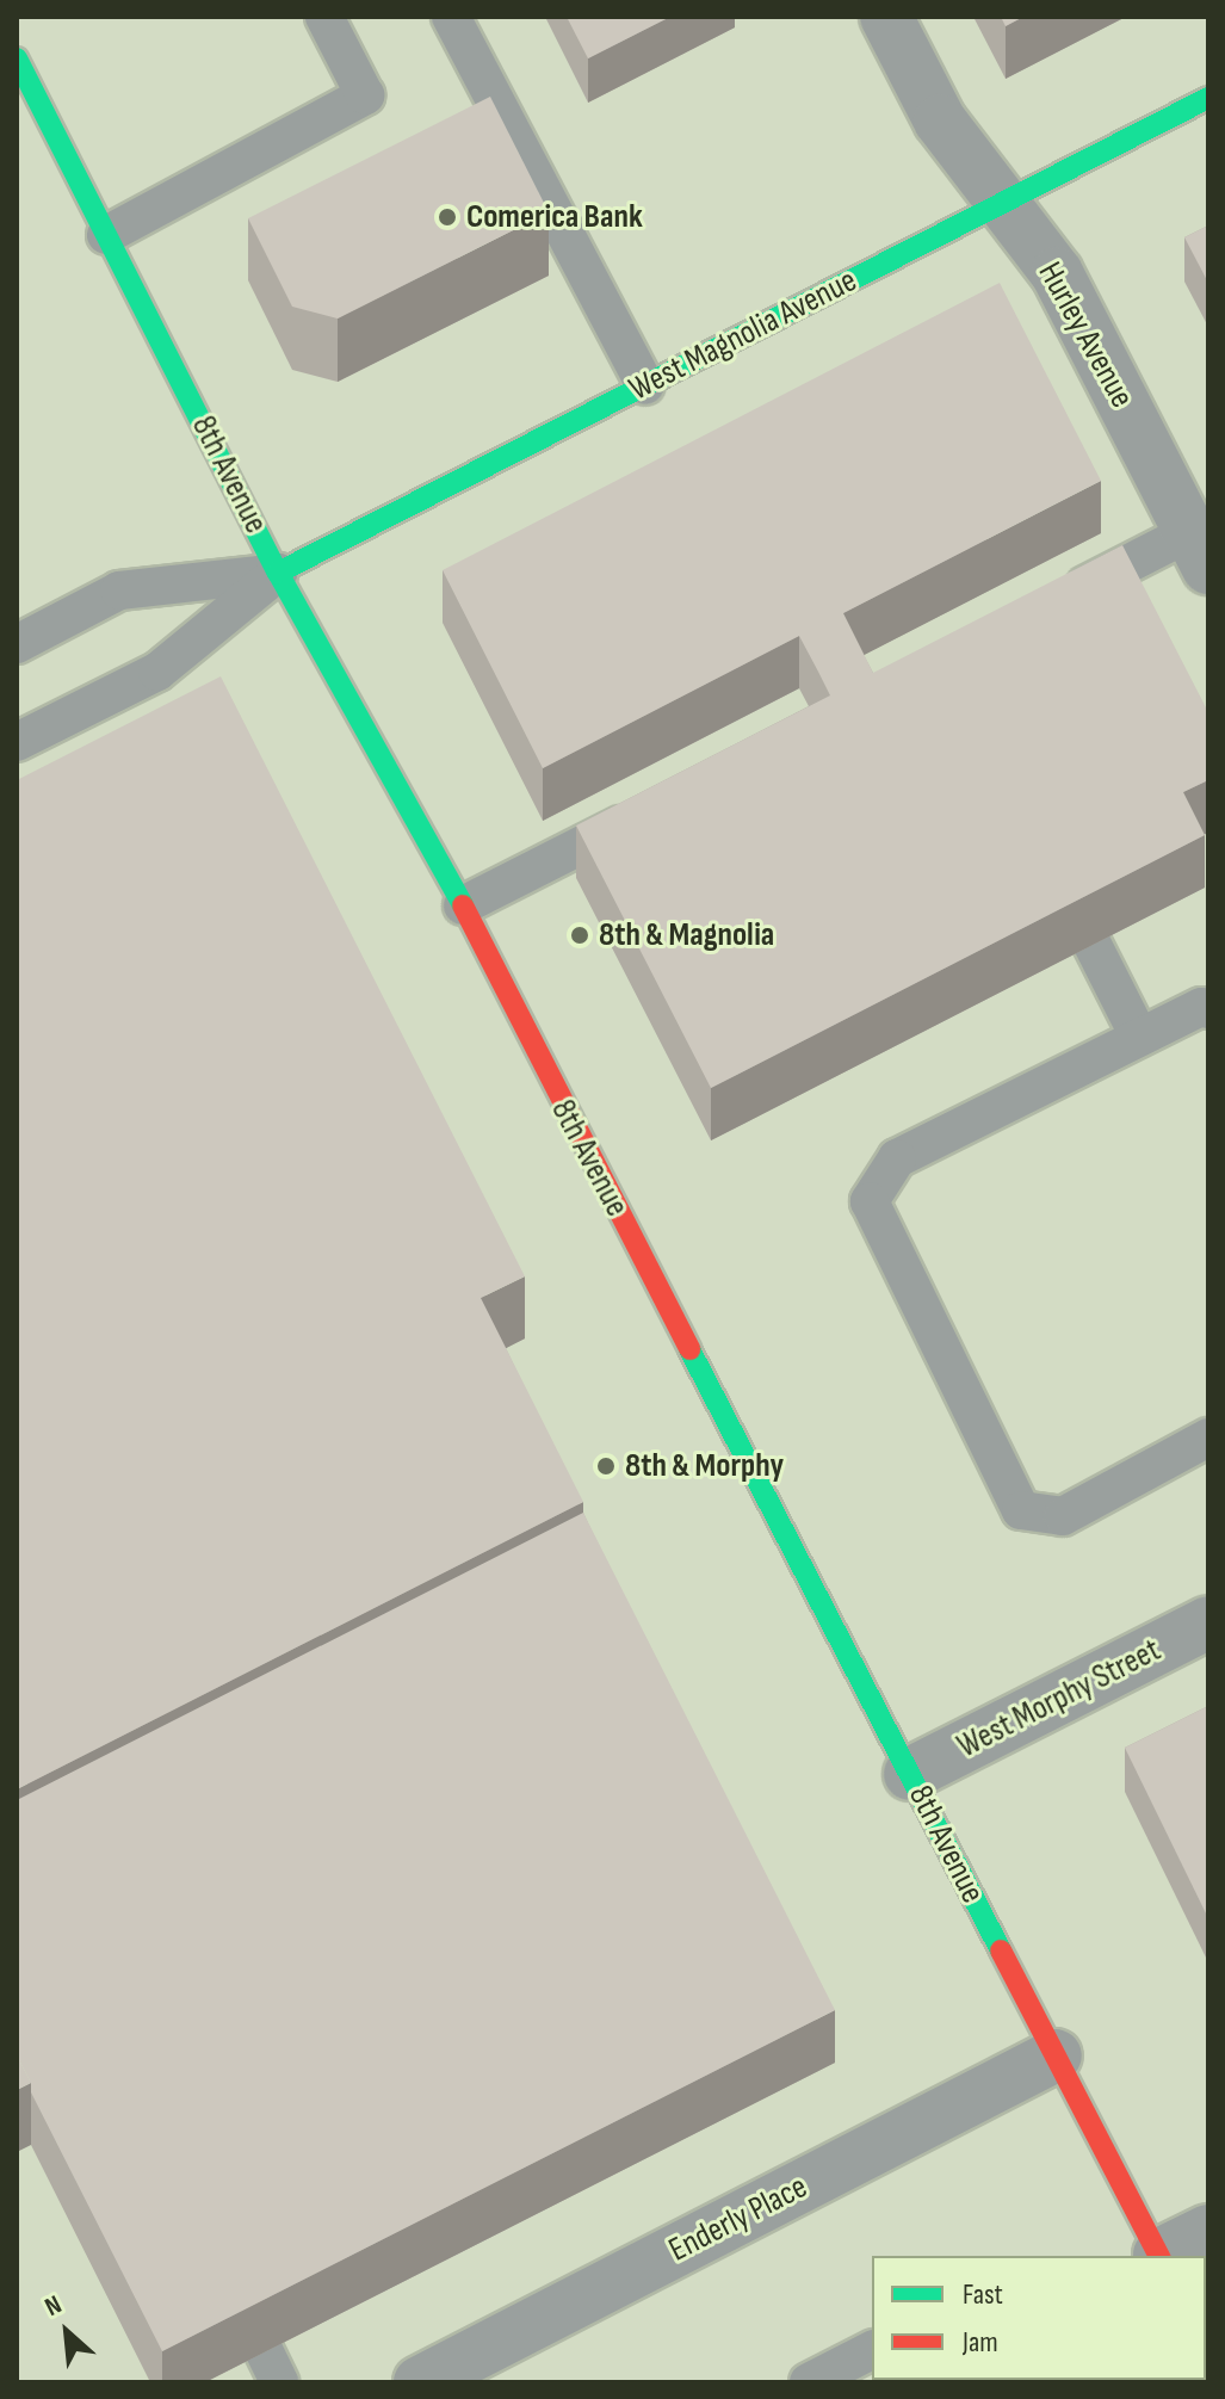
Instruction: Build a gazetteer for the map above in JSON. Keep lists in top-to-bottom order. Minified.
{"streets":{"main road":["West Magnolia Avenue","8th Avenue"],"street":["Hurley Avenue","West Morphy Street","Enderly Place"]},"crossings":[["West Magnolia Avenue","Hurley Avenue"],["West Magnolia Avenue","8th Avenue"],["8th Avenue","West Morphy Street"],["8th Avenue","Enderly Place"]],"places":["Comerica Bank","8th & Magnolia","8th & Morphy"],"legend":["Fast","Jam"],"north":"top left"}
